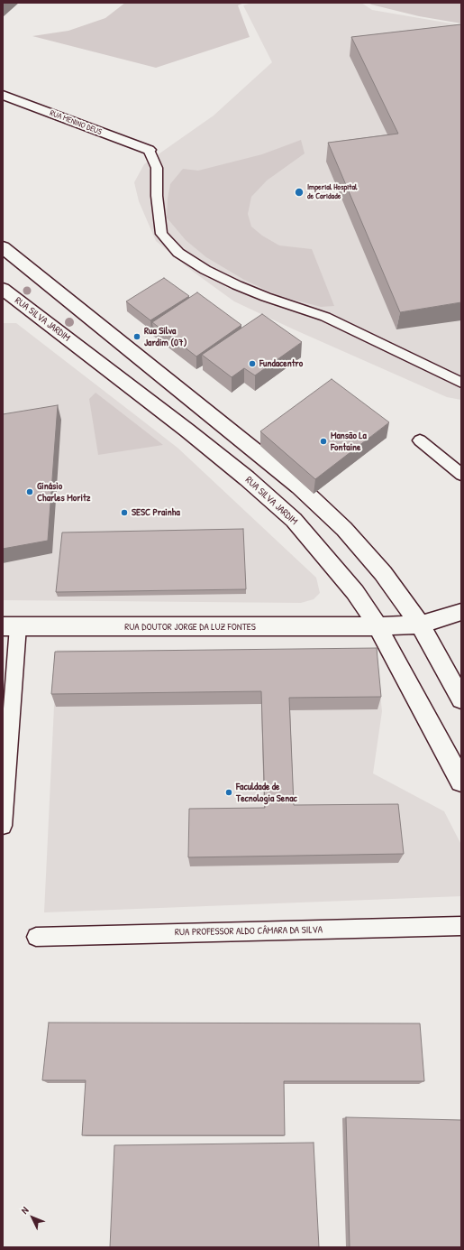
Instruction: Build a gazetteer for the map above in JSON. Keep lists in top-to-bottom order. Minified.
{"streets":{"main road":["RUA MENINO DEUS","RUA SILVA JARDIM","RUA DOUTOR JORGE DA LUZ FONTES"],"lane":["RUA PROFESSOR ALDO CÂMARA DA SILVA"]},"crossings":[["RUA SILVA JARDIM","RUA DOUTOR JORGE DA LUZ FONTES"]],"places":["Imperial Hospital de Caridade","Rua Silva Jardim (07)","Fundacentro","Mansão La Fontaine","Ginásio Charles Moritz","SESC Prainha","Faculdade de Tecnologia Senac"],"north":"top left"}
